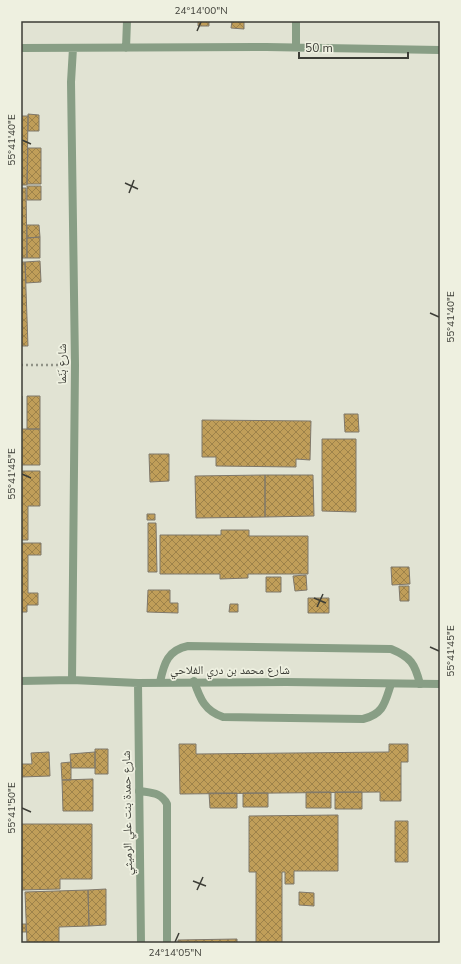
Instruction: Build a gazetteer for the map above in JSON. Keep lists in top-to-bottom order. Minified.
{"streets":{"street":["شارع بَنَما","شارع محمد بن دري الفلاحي","شارع حمدة بنت علي الرميثي"]},"crossings":[["شارع بَنَما","شارع محمد بن دري الفلاحي"],["شارع محمد بن دري الفلاحي","شارع حمدة بنت علي الرميثي"]],"scale_bar":"50 m","coordinates":["24°14'00\"N","55°41'40\"E","55°41'45\"E","55°41'50\"E","24°14'05\"N"]}
